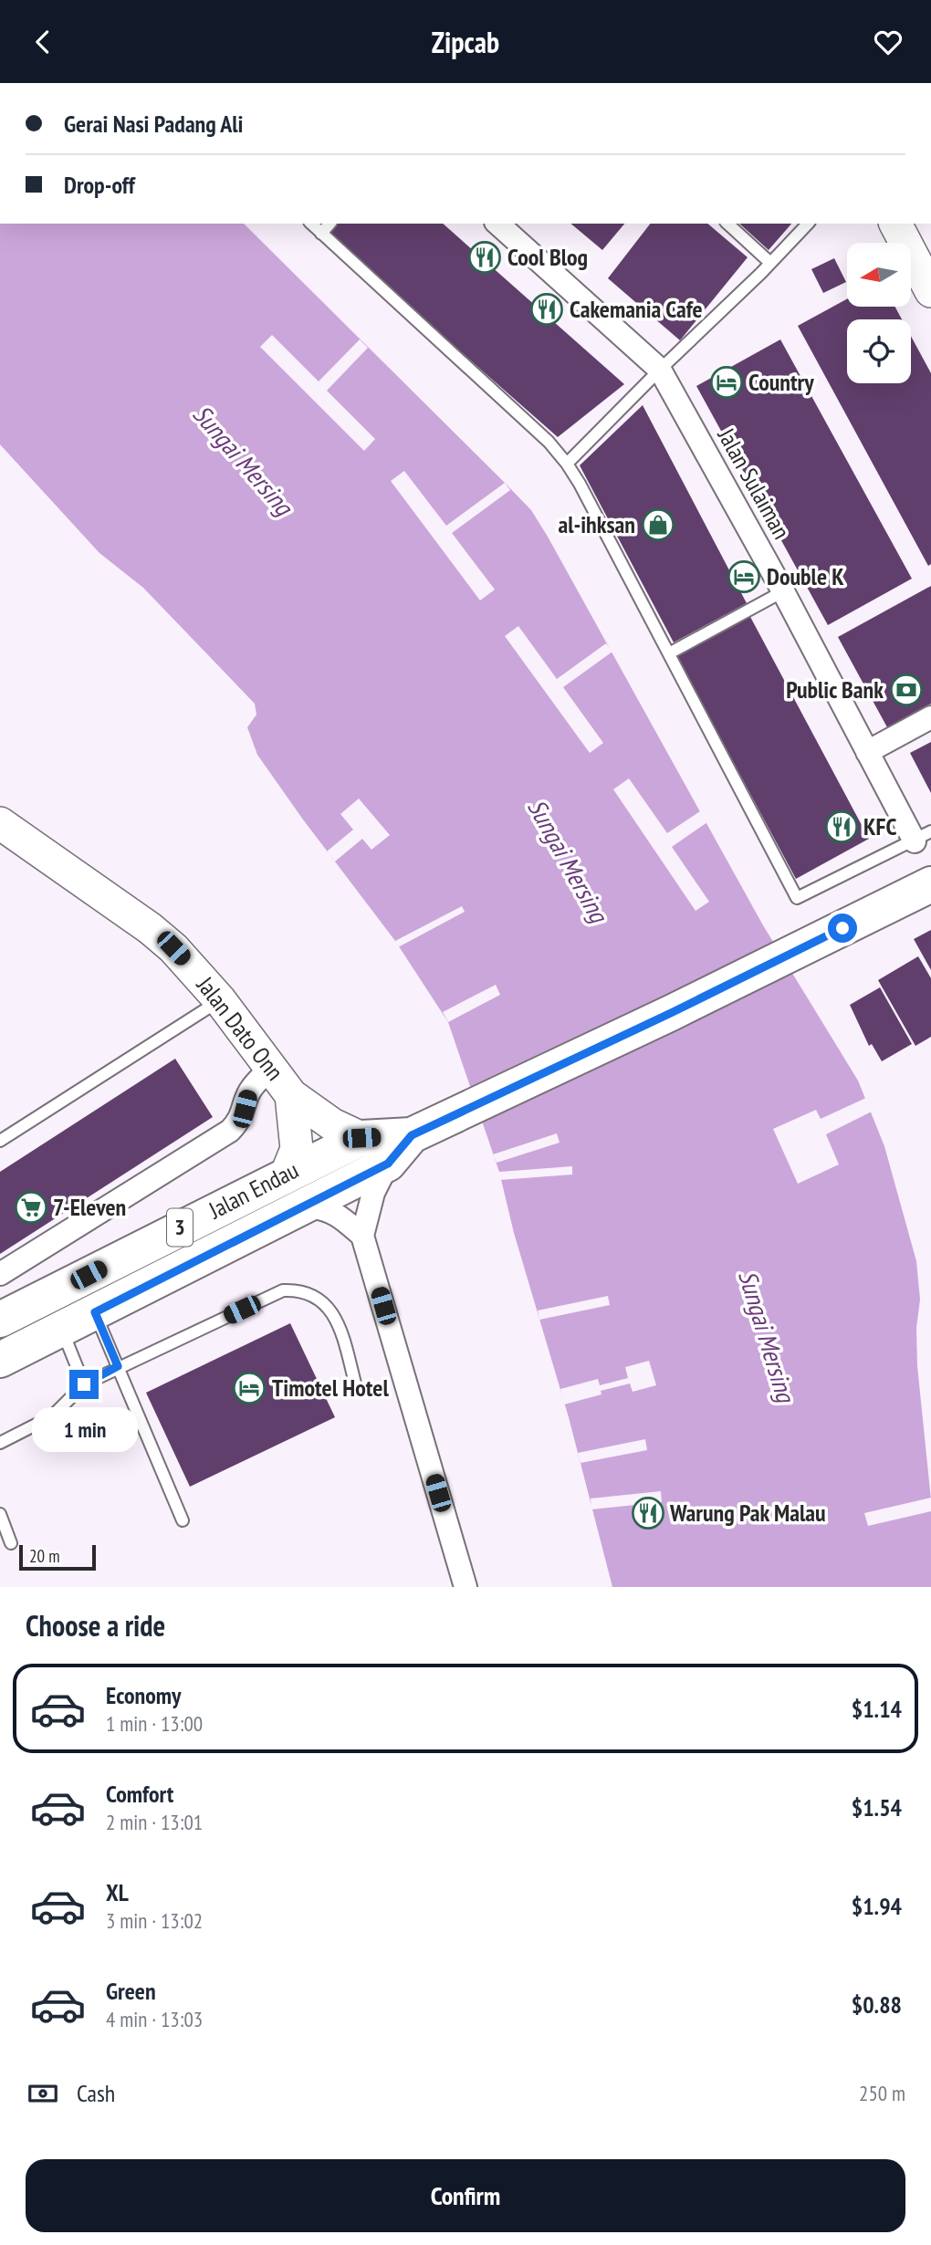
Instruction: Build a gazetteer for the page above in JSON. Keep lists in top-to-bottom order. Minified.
{"streets":{"highway":["Jalan Endau","3"],"main road":["Jalan Dato Onn"],"street":["Jalan Sulaiman"]},"crossings":[["Jalan Dato Onn","Jalan Endau"]],"water":["Sungai Mersing"],"places":{"restaurant":["Cool Blog","Cakemania Cafe","KFC","Warung Pak Malau"],"hotel":["Country","Double K","Timotel Hotel"],"shop":["al-ihksan"],"bank":["Public Bank"],"supermarket":["7-Eleven"]},"scale_bar":"20 m","north":"left","page":{"header":"Zipcab","banner":["Gerai Nasi Padang Ali","Drop-off"],"bubble":"1 min","scale":"20 m","heading":"Choose a ride","list":[{"name":"Economy","note":"1 min · 13:00","value":"$1.14"},{"name":"Comfort","note":"2 min · 13:01","value":"$1.54"},{"name":"XL","note":"3 min · 13:02","value":"$1.94"},{"name":"Green","note":"4 min · 13:03","value":"$0.88"}],"pay":["Cash","250 m"],"buttons":"Confirm"}}
